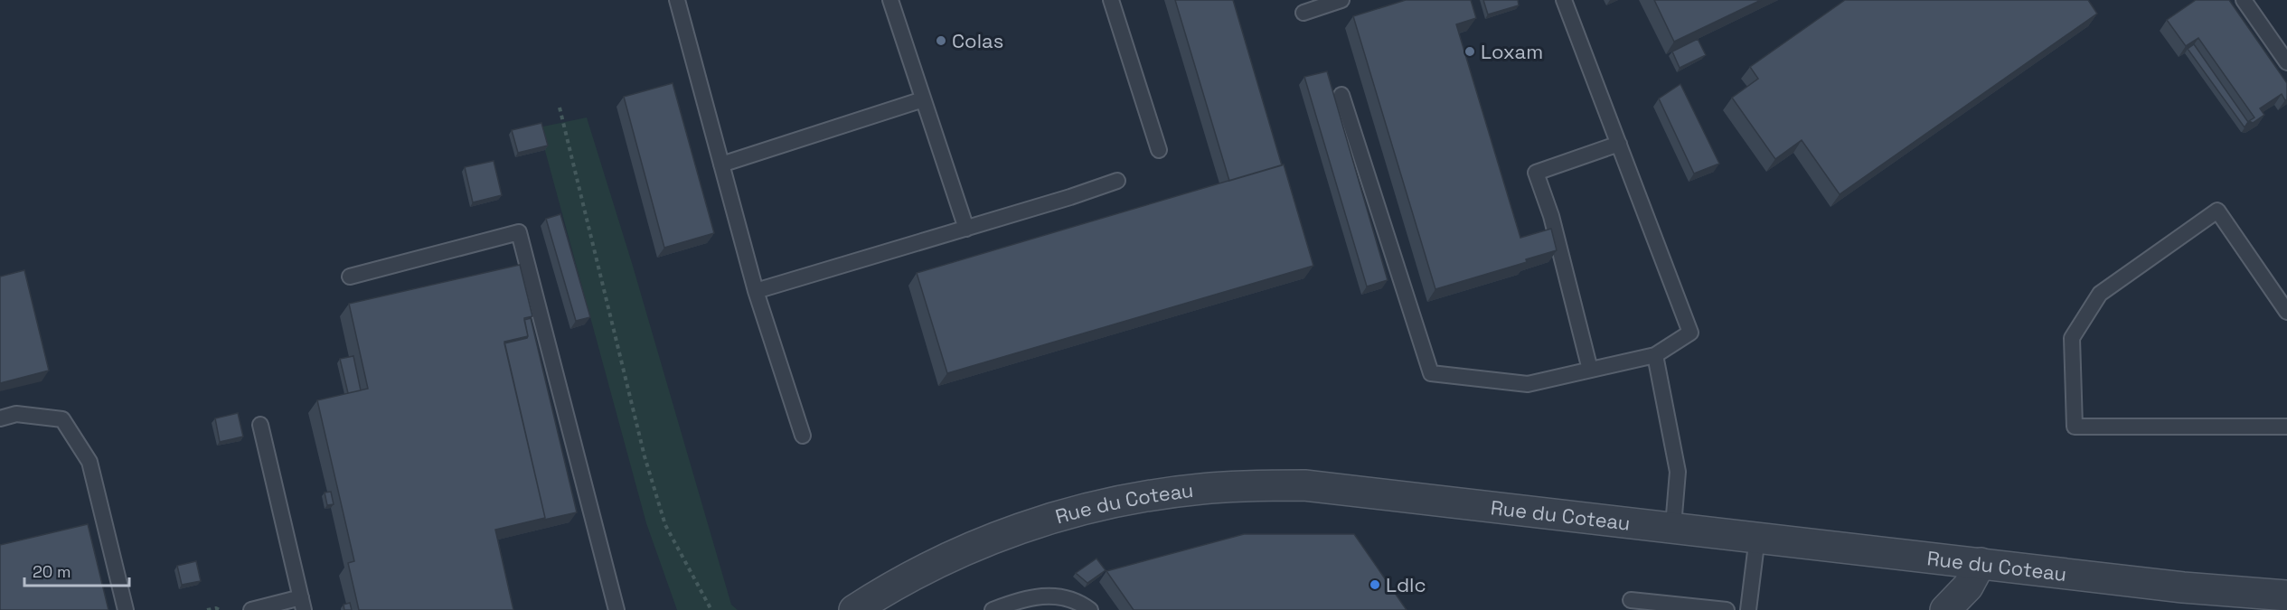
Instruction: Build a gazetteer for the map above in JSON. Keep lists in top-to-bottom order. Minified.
{"streets":{"street":["Rue du Coteau"]},"places":["Colas","Loxam","Ldlc"],"scale_bar":"20 m"}
